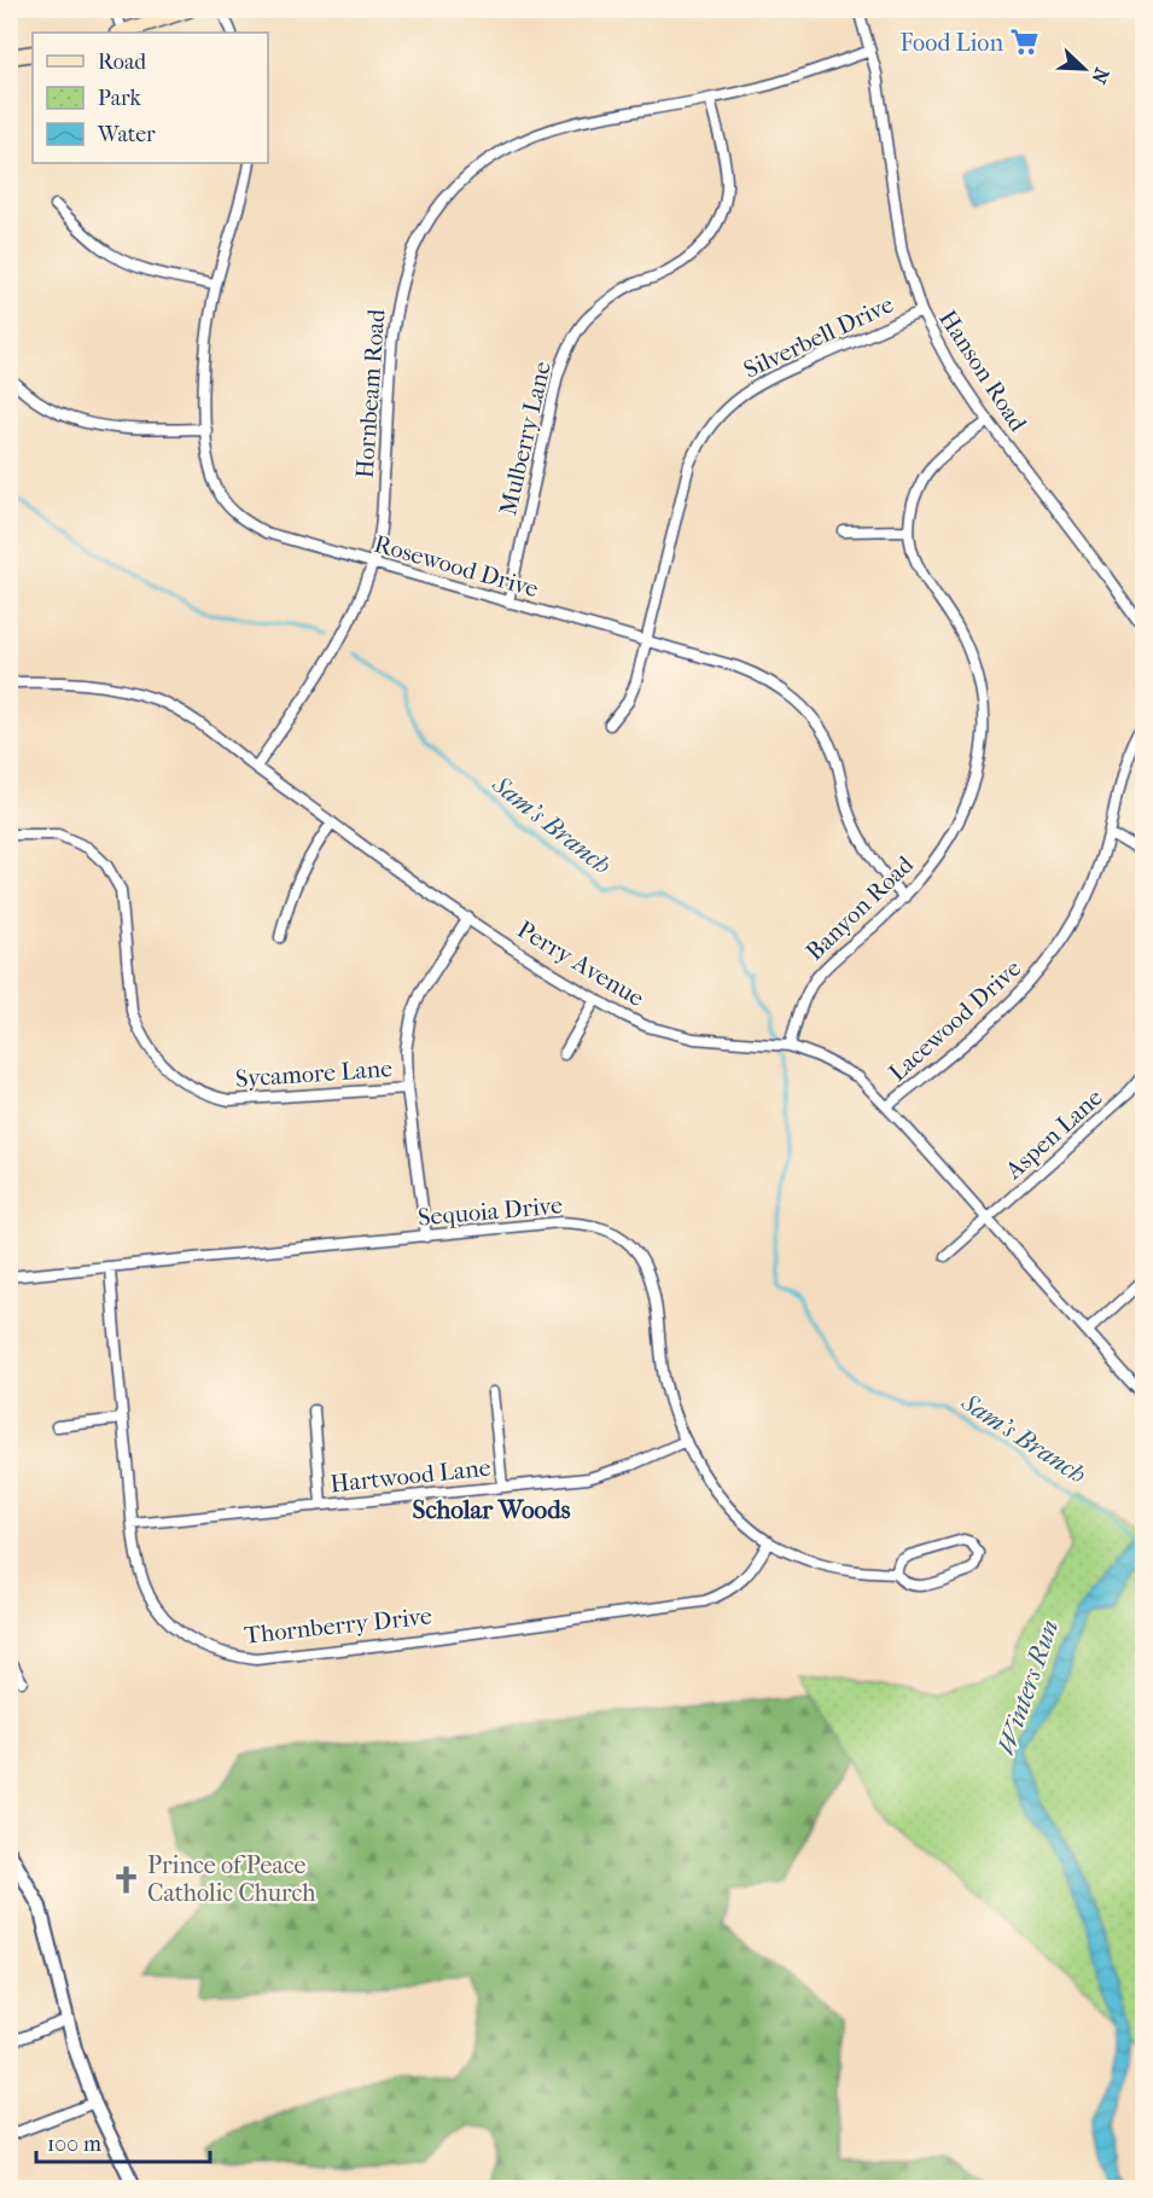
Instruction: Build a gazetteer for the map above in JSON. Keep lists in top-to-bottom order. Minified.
{"streets":{"street":["Silverbell Drive","Hanson Road","Hornbeam Road","Mulberry Lane","Rosewood Drive","Banyon Road","Perry Avenue","Lacewood Drive","Sycamore Lane","Aspen Lane","Sequoia Drive","Hartwood Lane","Thornberry Drive"]},"crossings":[["Silverbell Drive","Hanson Road"],["Silverbell Drive","Rosewood Drive"],["Hanson Road","Hornbeam Road"],["Hanson Road","Banyon Road"],["Hornbeam Road","Mulberry Lane"],["Hornbeam Road","Rosewood Drive"],["Hornbeam Road","Perry Avenue"],["Mulberry Lane","Rosewood Drive"],["Rosewood Drive","Banyon Road"],["Banyon Road","Perry Avenue"],["Perry Avenue","Lacewood Drive"],["Perry Avenue","Aspen Lane"],["Sequoia Drive","Hartwood Lane"],["Sequoia Drive","Thornberry Drive"],["Hartwood Lane","Thornberry Drive"]],"districts":["Scholar Woods"],"water":["Sam's Branch","Winters Run"],"places":{"supermarket":["Food Lion"],"church":["Prince of Peace Catholic Church"]},"legend":["Road","Park","Water"],"scale_bar":"100 m","north":"bottom right"}
